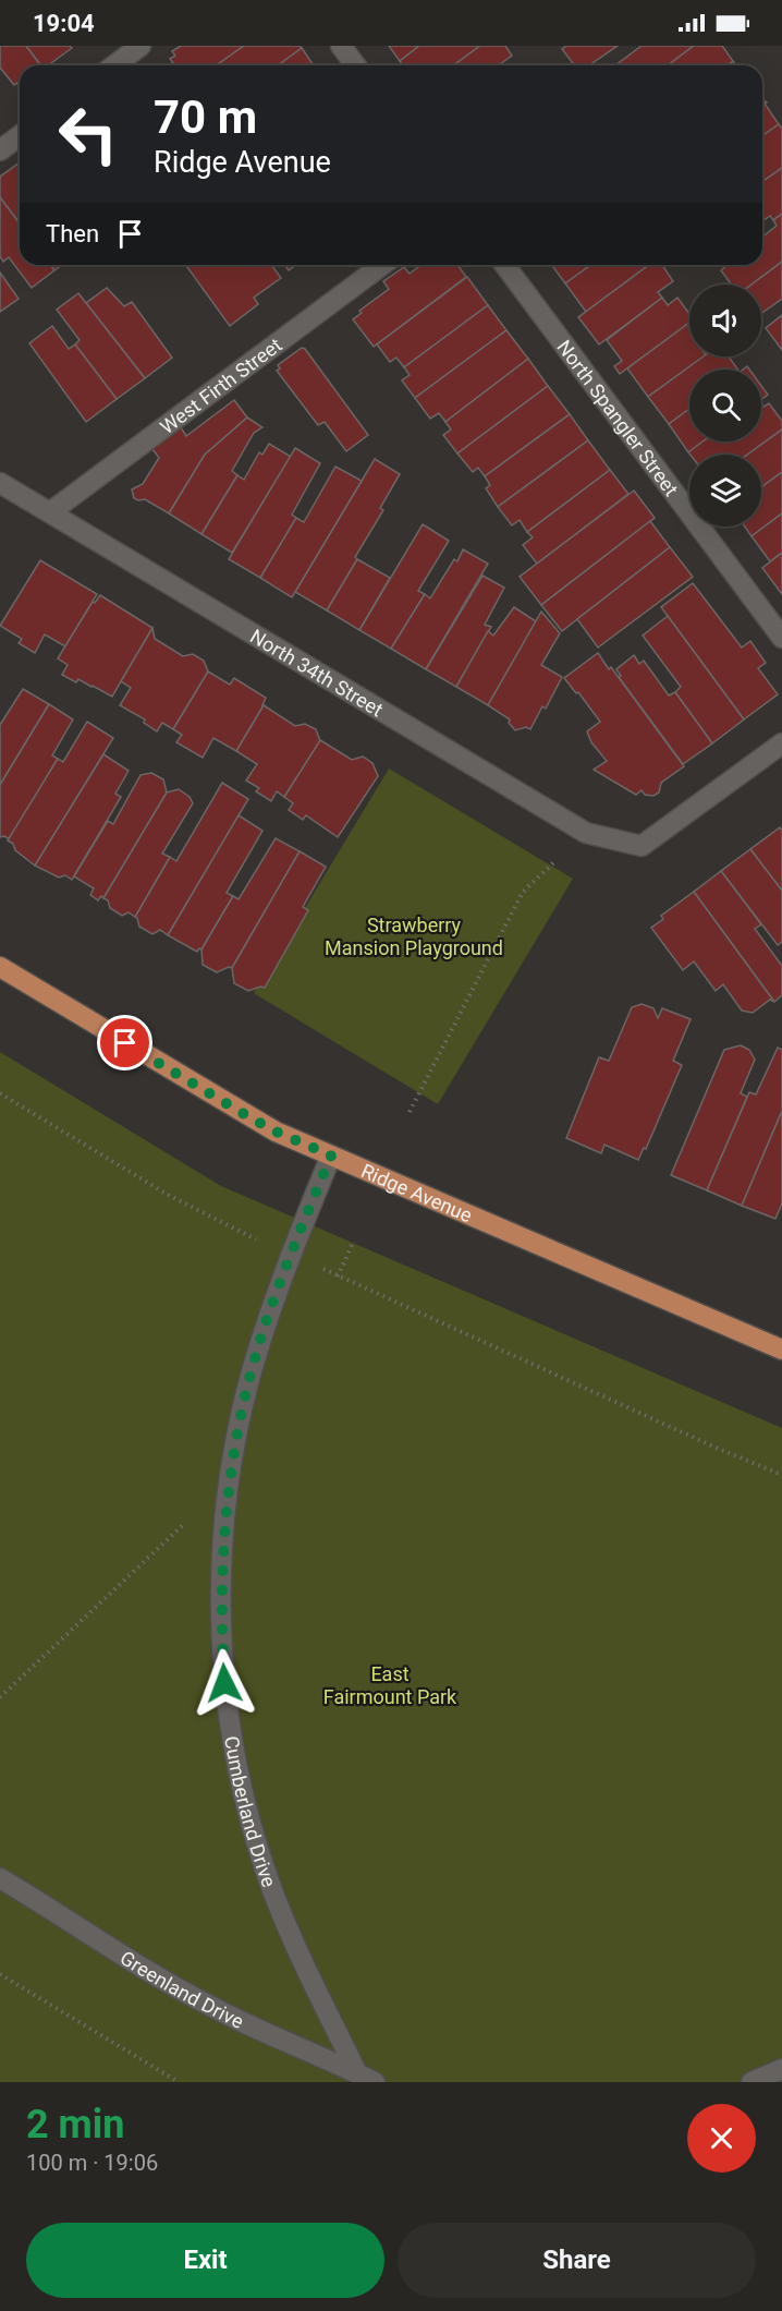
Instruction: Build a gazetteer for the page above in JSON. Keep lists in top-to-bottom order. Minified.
{"streets":{"main road":["Ridge Avenue"],"street":["West Firth Street","North Spangler Street","North 34th Street","Cumberland Drive","Greenland Drive"]},"crossings":[["West Firth Street","North 34th Street"],["Ridge Avenue","Cumberland Drive"],["Cumberland Drive","Greenland Drive"]],"parks":["Strawberry Mansion Playground","East Fairmount Park"],"page":{"status":"19:04","turn":["70 m","Ridge Avenue"],"then":"Then","heading":["2 min","100 m · 19:06"],"buttons":["Exit","Share"]}}
